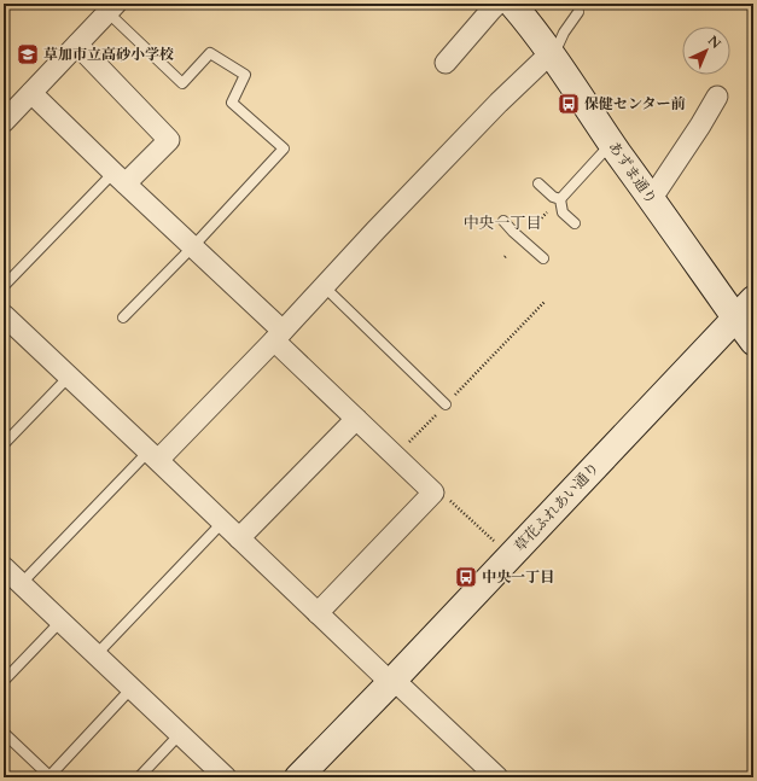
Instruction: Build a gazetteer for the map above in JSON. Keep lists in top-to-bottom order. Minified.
{"streets":{"street":["あずま通り","草花ふれあい通り"]},"crossings":[["あずま通り","草花ふれあい通り"]],"districts":["中央一丁目"],"places":{"school or university":["草加市立高砂小学校"],"bus stop":["保健センター前","中央一丁目"]},"north":"top right"}
